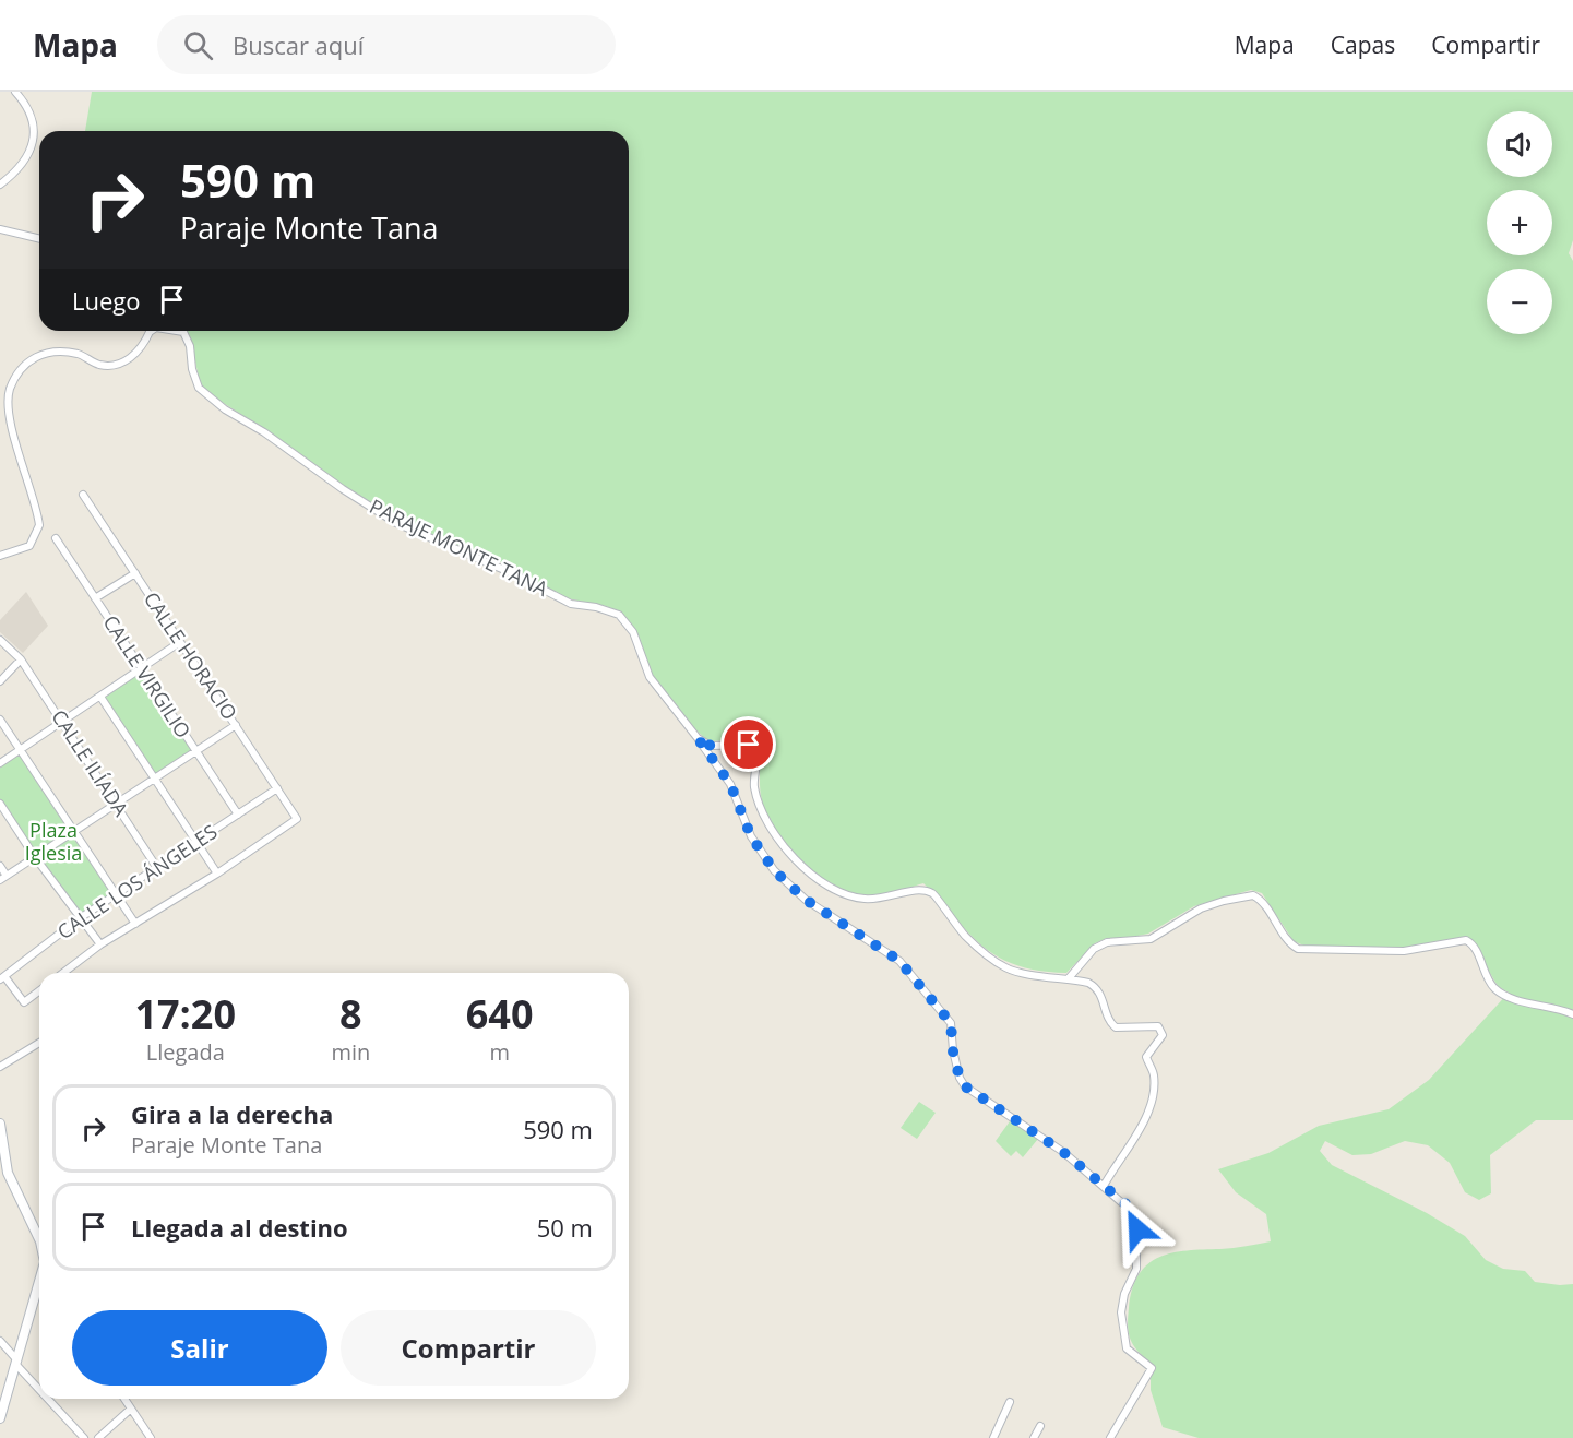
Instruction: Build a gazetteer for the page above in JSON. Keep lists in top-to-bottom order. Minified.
{"streets":{"street":["PARAJE MONTE TANA","CALLE HORACIO","CALLE VIRGILIO","CALLE ILÍADA","CALLE LOS ÁNGELES"]},"crossings":[["CALLE HORACIO","CALLE LOS ÁNGELES"],["CALLE VIRGILIO","CALLE LOS ÁNGELES"],["CALLE ILÍADA","CALLE LOS ÁNGELES"]],"parks":["Plaza Iglesia"],"page":{"header":"Mapa","search":"Buscar aquí","nav":["Mapa","Capas","Compartir"],"map_buttons":["+","−"],"turn":["590 m","Paraje Monte Tana"],"then":"Luego","eta":["17:20","Llegada","8","min","640","m"],"list":[{"name":"Gira a la derecha","note":"Paraje Monte Tana","value":"590 m"},{"name":"Llegada al destino","value":"50 m"}],"buttons":["Salir","Compartir"]}}
